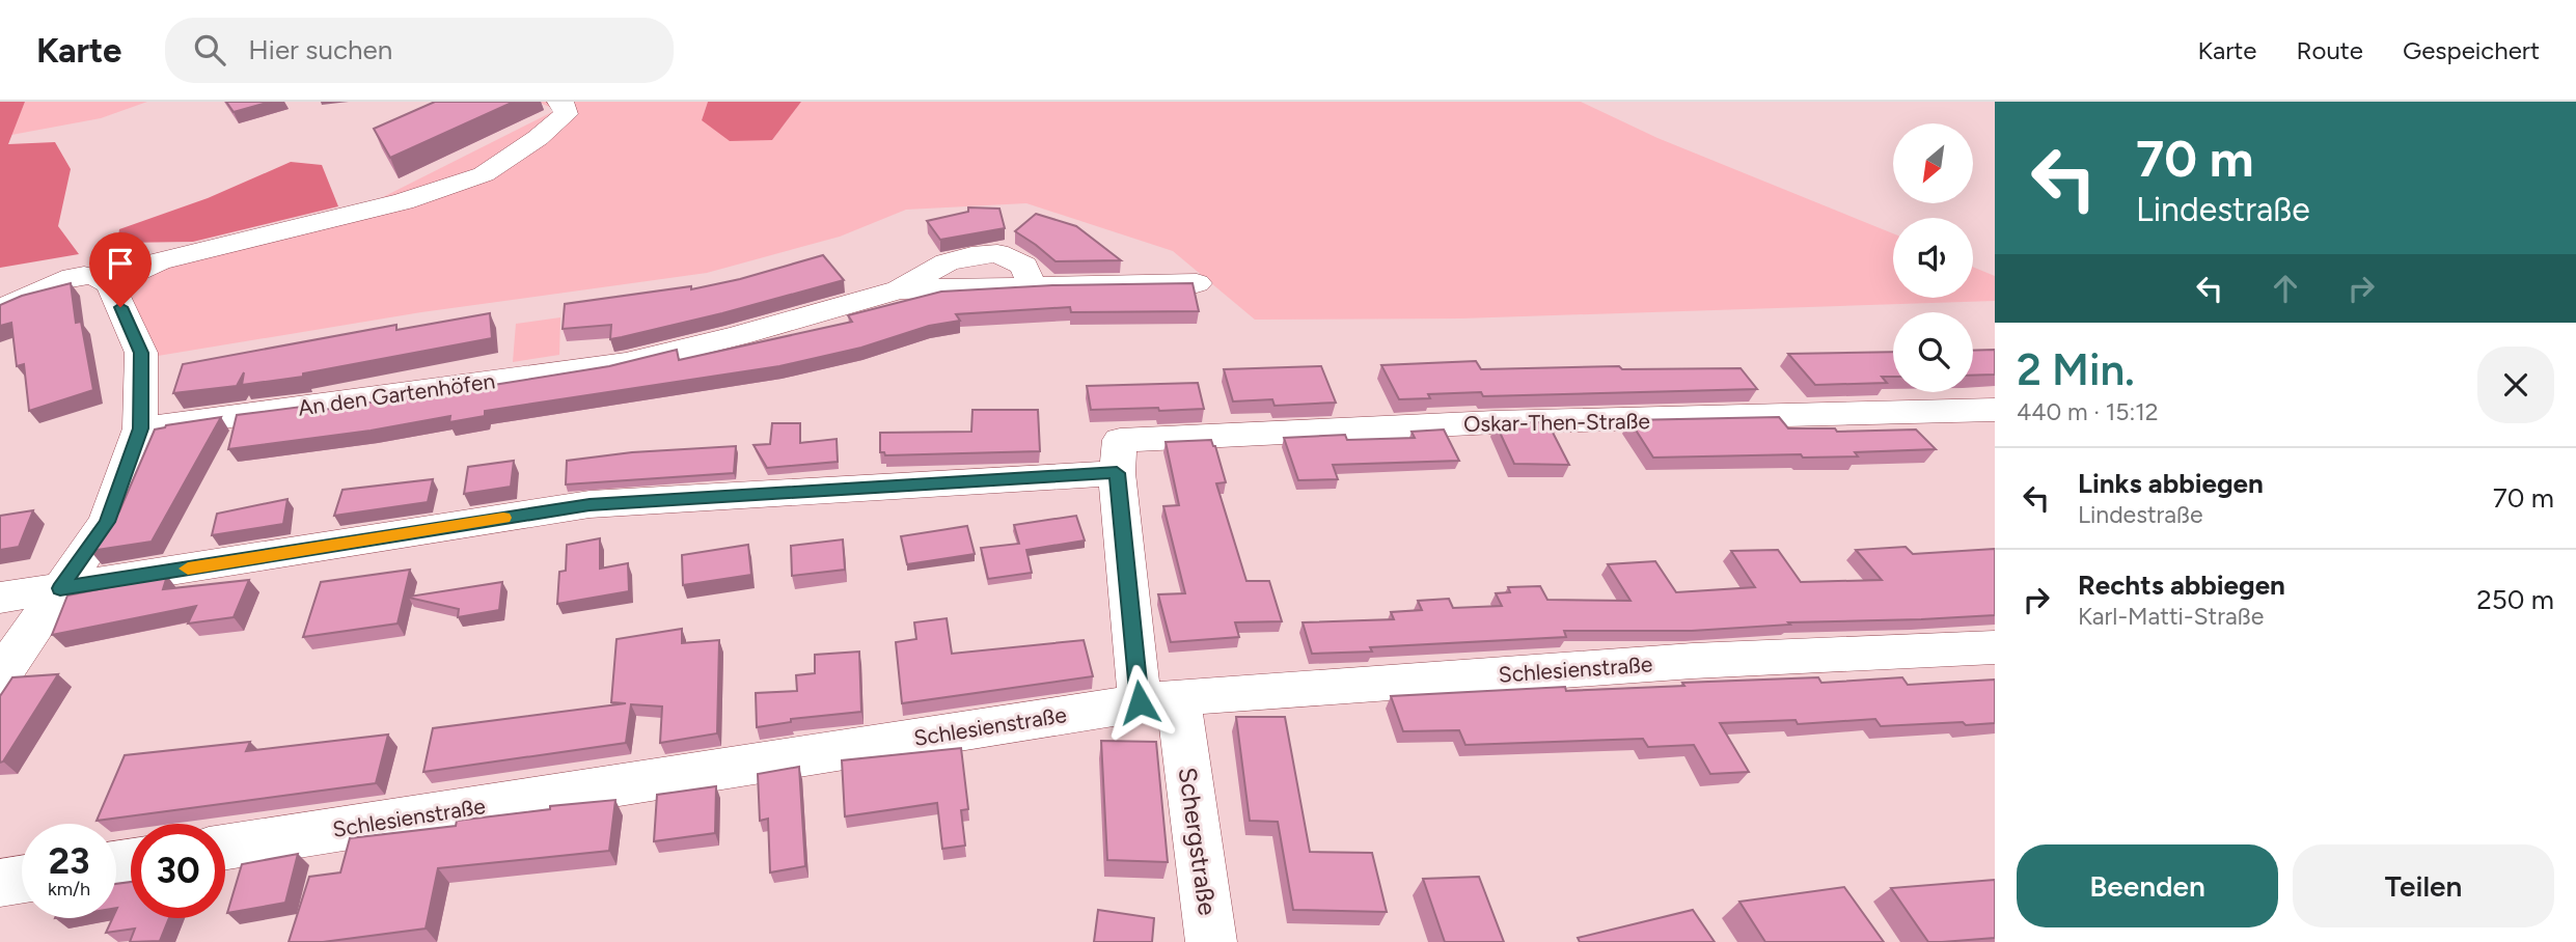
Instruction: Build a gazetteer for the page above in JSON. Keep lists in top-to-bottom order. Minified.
{"streets":{"street":["An den Gartenhöfen","Oskar-Then-Straße","Schlesienstraße","Schergstraße"]},"crossings":[["Oskar-Then-Straße","Schergstraße"],["Schlesienstraße","Schergstraße"]],"north":"bottom left","page":{"header":"Karte","search":"Hier suchen","nav":["Karte","Route","Gespeichert"],"turn":["70 m","Lindestraße"],"heading":["2 Min.","440 m · 15:12"],"list":[{"name":"Links abbiegen","note":"Lindestraße","value":"70 m"},{"name":"Rechts abbiegen","note":"Karl-Matti-Straße","value":"250 m"}],"speed":"23 km/h","limit":"30","buttons":["Beenden","Teilen"]}}
